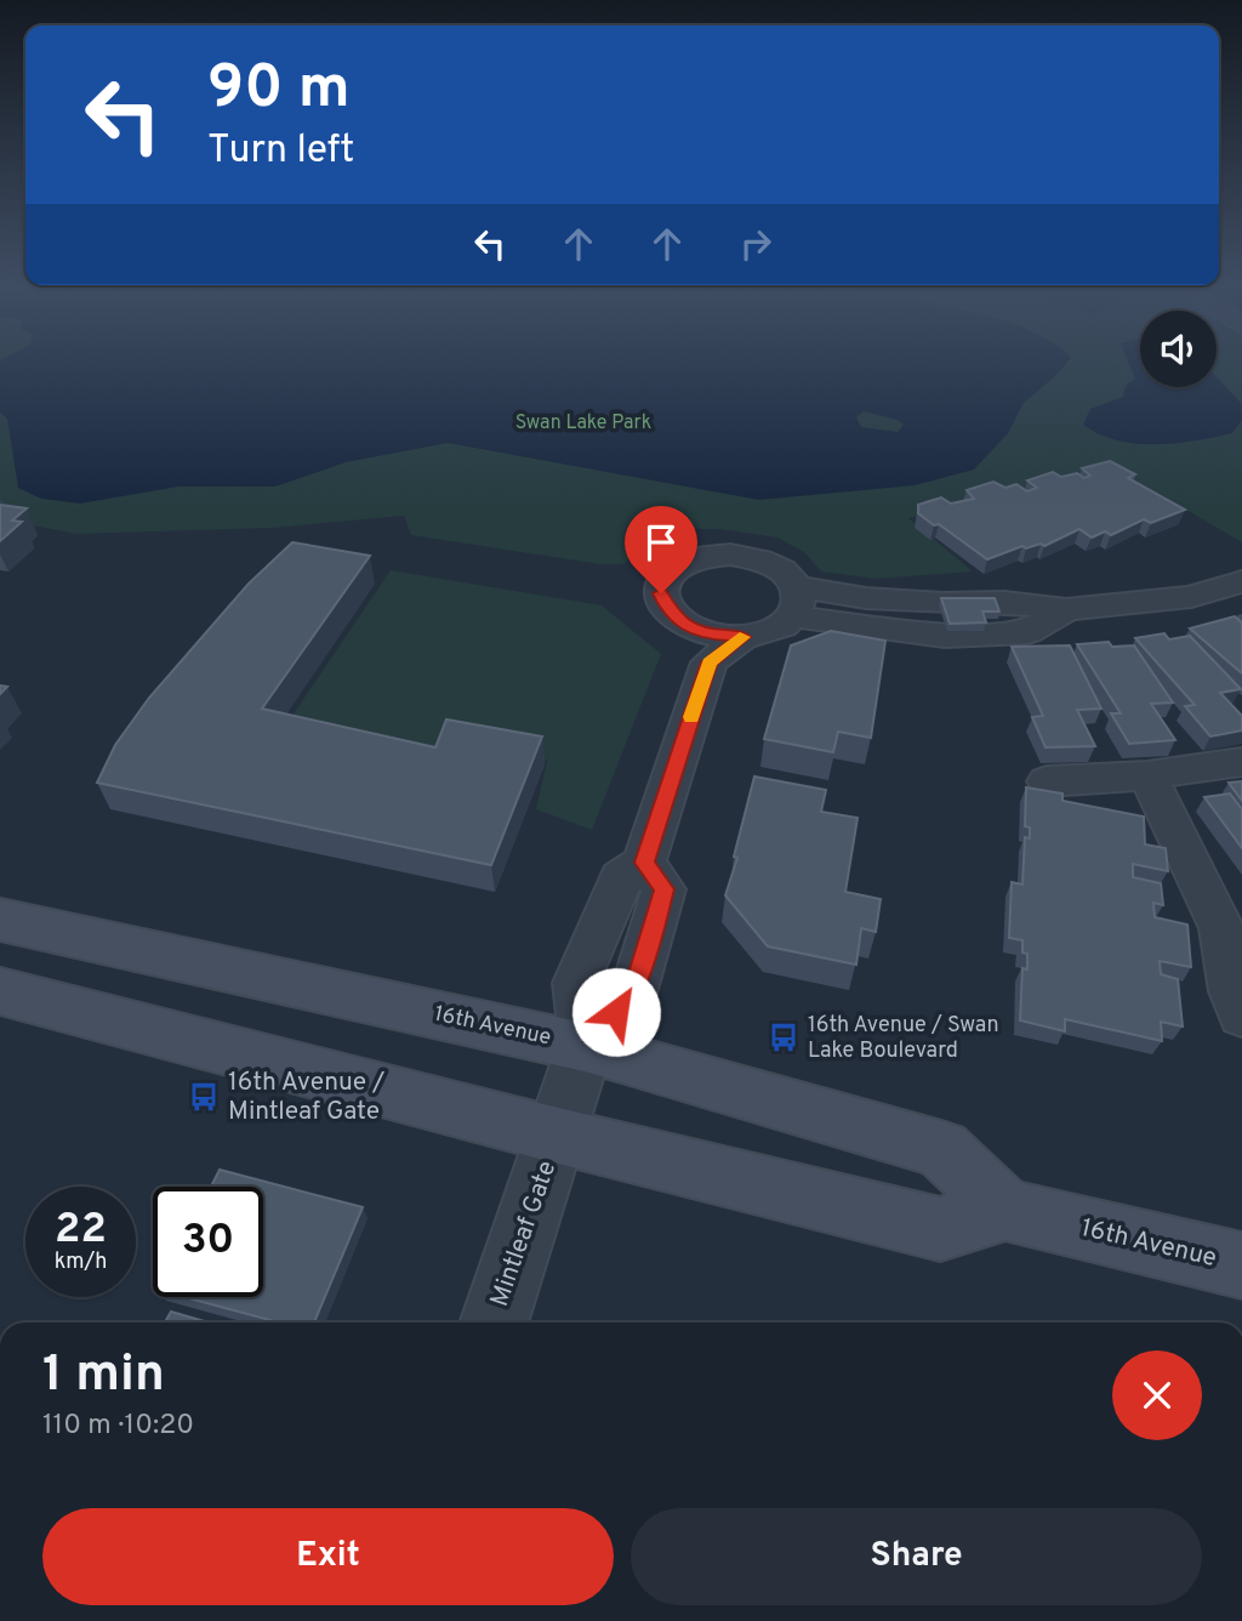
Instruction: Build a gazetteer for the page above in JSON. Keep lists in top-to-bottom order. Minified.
{"streets":{"main road":["16th Avenue"],"street":["Mintleaf Gate"]},"crossings":[["16th Avenue","Mintleaf Gate"]],"parks":["Swan Lake Park"],"places":{"bus stop":["16th Avenue / Swan Lake Boulevard","16th Avenue / Mintleaf Gate"]},"page":{"turn":["90 m","Turn left"],"speed":"22 km/h","limit":"30","heading":["1 min","110 m · 10:20"],"buttons":["Exit","Share"]}}
